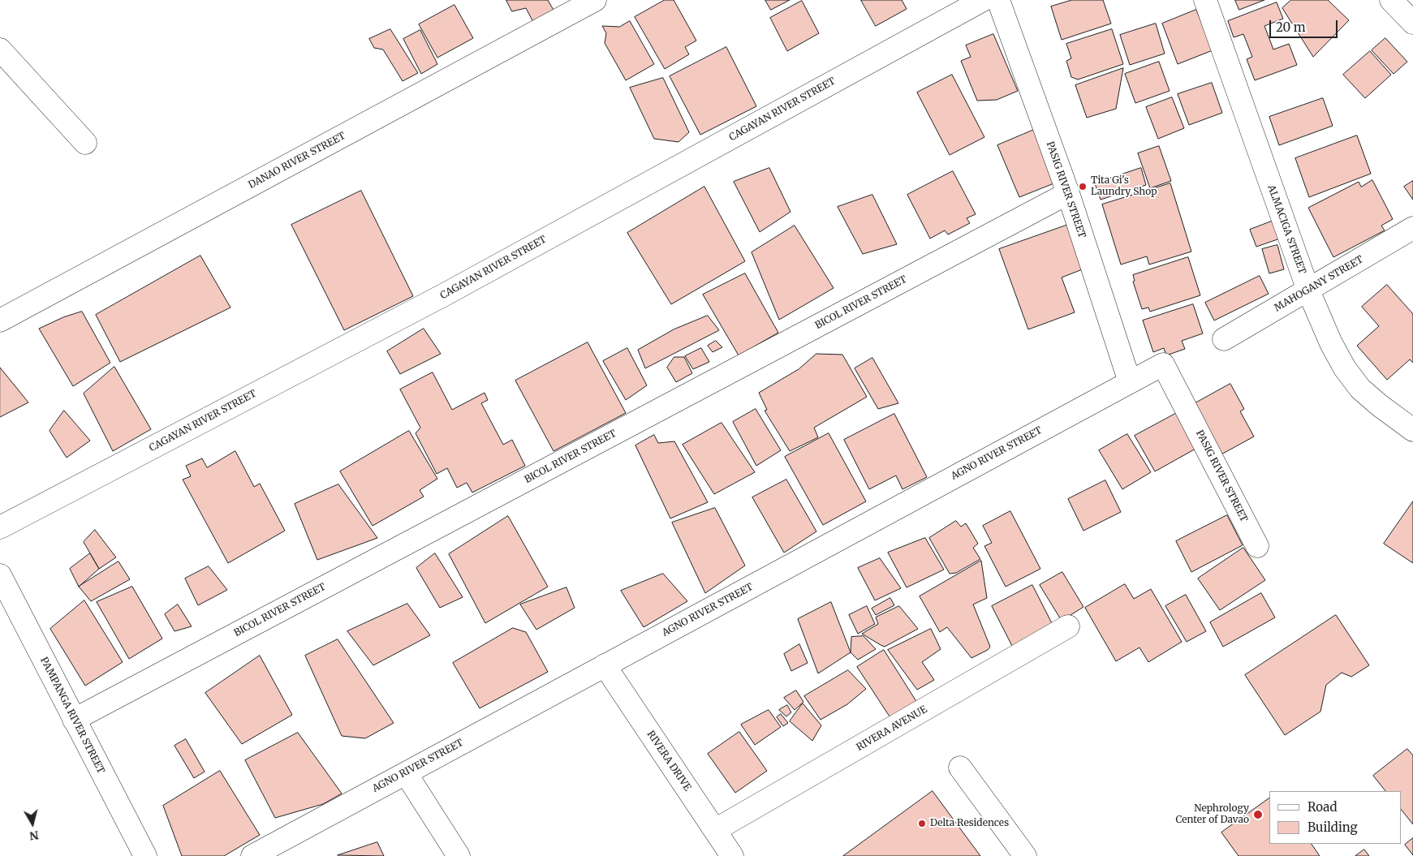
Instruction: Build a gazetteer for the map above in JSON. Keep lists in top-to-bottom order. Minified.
{"streets":{"street":["CAGAYAN RIVER STREET","DANAO RIVER STREET","PASIG RIVER STREET","ALMACIGA STREET","MAHOGANY STREET","BICOL RIVER STREET","AGNO RIVER STREET","PAMPANGA RIVER STREET","RIVERA AVENUE","RIVERA DRIVE"]},"crossings":[["PASIG RIVER STREET","BICOL RIVER STREET"],["PASIG RIVER STREET","AGNO RIVER STREET"],["ALMACIGA STREET","MAHOGANY STREET"],["BICOL RIVER STREET","PAMPANGA RIVER STREET"],["AGNO RIVER STREET","RIVERA DRIVE"],["RIVERA AVENUE","RIVERA DRIVE"]],"places":["Tita Gi's Laundry Shop","Nephrology Center of Davao","Delta Residences"],"legend":["Road","Building"],"scale_bar":"20 m","north":"bottom"}
